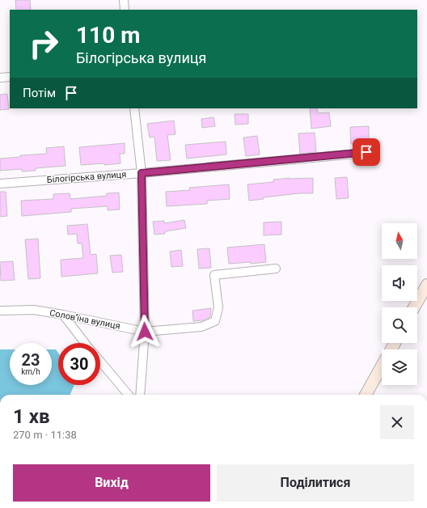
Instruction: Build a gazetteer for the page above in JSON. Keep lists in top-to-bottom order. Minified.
{"streets":{"street":["Білогірська вулиця","Соловʼїна вулиця"]},"north":"top","page":{"turn":["110 m","Білогірська вулиця"],"then":"Потім","speed":"23 km/h","limit":"30","heading":["1 хв","270 m · 11:38"],"buttons":["Вихід","Поділитися"]}}
